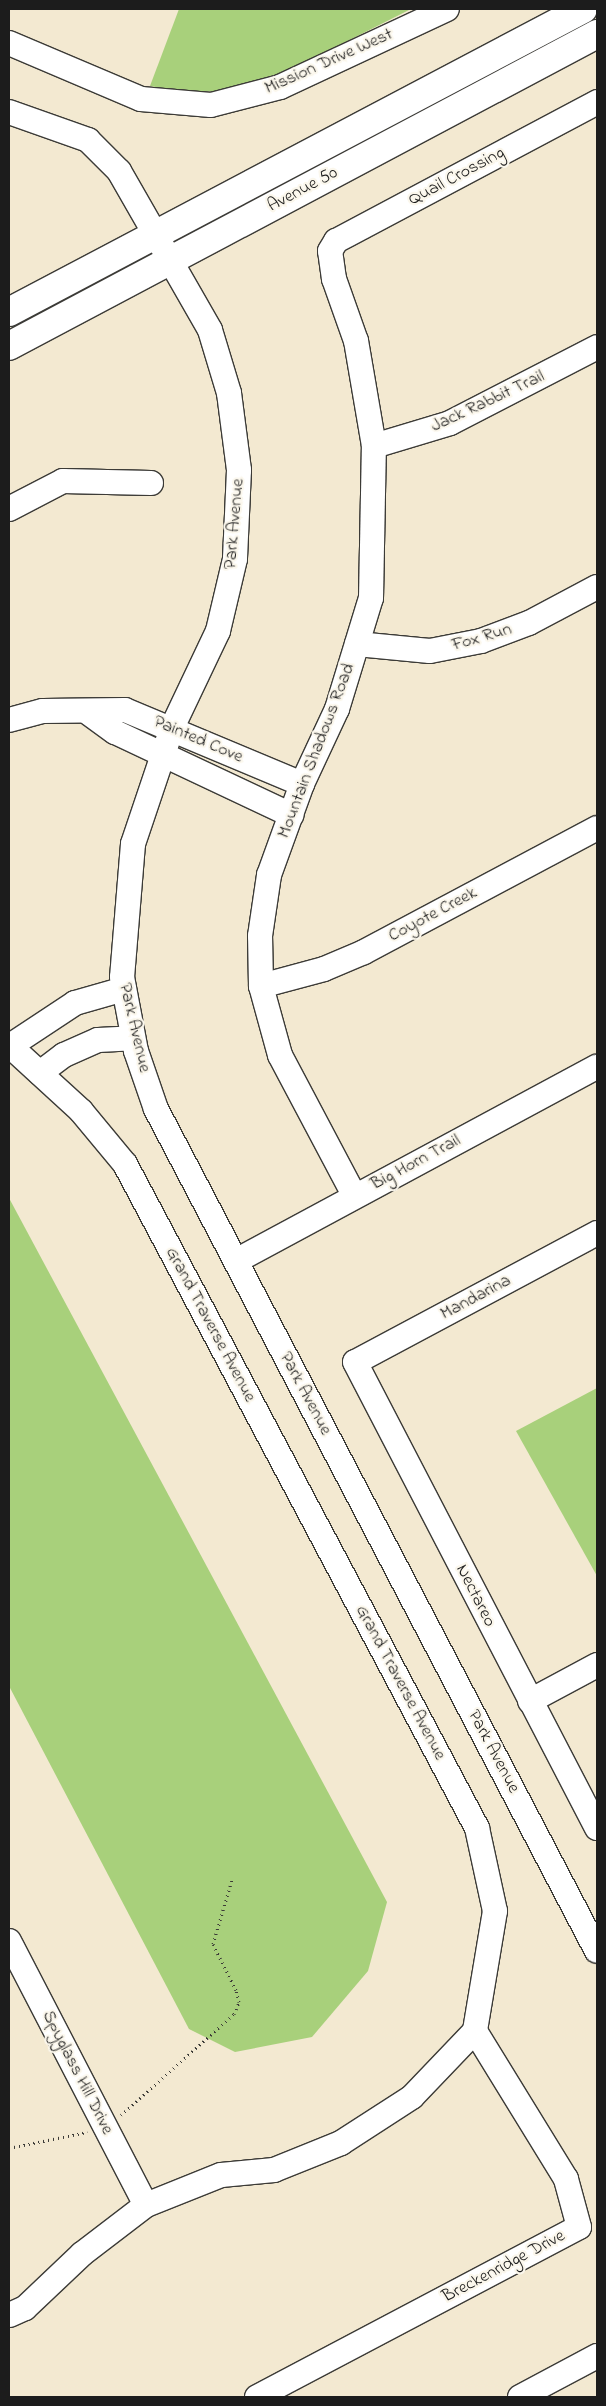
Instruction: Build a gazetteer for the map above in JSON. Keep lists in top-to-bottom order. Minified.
{"streets":{"main road":["Avenue 50"],"street":["Mission Drive West","Quail Crossing","Jack Rabbit Trail","Park Avenue","Fox Run","Painted Cove","Mountain Shadows Road","Coyote Creek","Big Horn Trail","Mandarina","Grand Traverse Avenue","Nectareo","Spyglass Hill Drive","Breckenridge Drive"]},"crossings":[["Quail Crossing","Mountain Shadows Road"],["Avenue 50","Park Avenue"],["Jack Rabbit Trail","Mountain Shadows Road"],["Park Avenue","Painted Cove"],["Park Avenue","Big Horn Trail"],["Fox Run","Mountain Shadows Road"],["Painted Cove","Mountain Shadows Road"],["Mountain Shadows Road","Coyote Creek"],["Mountain Shadows Road","Big Horn Trail"],["Mandarina","Nectareo"],["Grand Traverse Avenue","Breckenridge Drive"]]}
